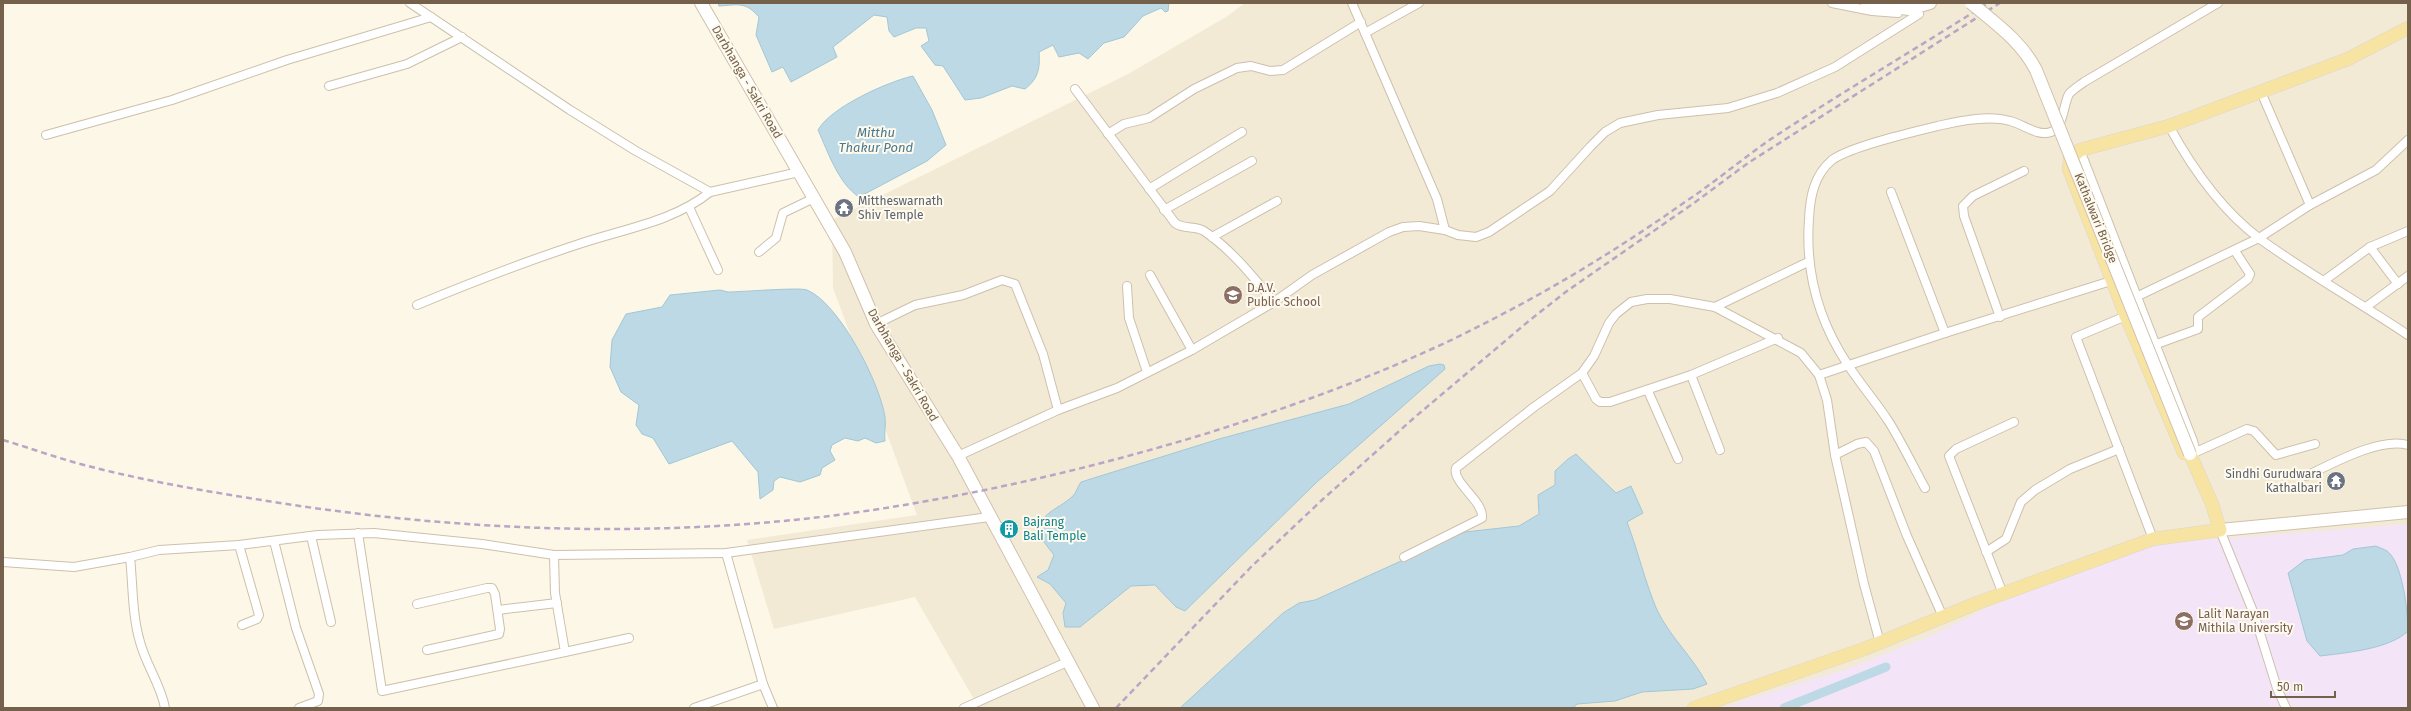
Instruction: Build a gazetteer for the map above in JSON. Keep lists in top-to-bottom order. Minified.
{"streets":{"main road":["Darbhanga - Sakri Road","Kathalwari Bridge"]},"water":["Mitthu Thakur Pond"],"places":{"temple":["Mittheswarnath Shiv Temple","Sindhi Gurudwara Kathalbari"],"school or university":["D.A.V. Public School","Lalit Narayan Mithila University"],"building":["Bajrang Bali Temple"]},"scale_bar":"50 m"}
